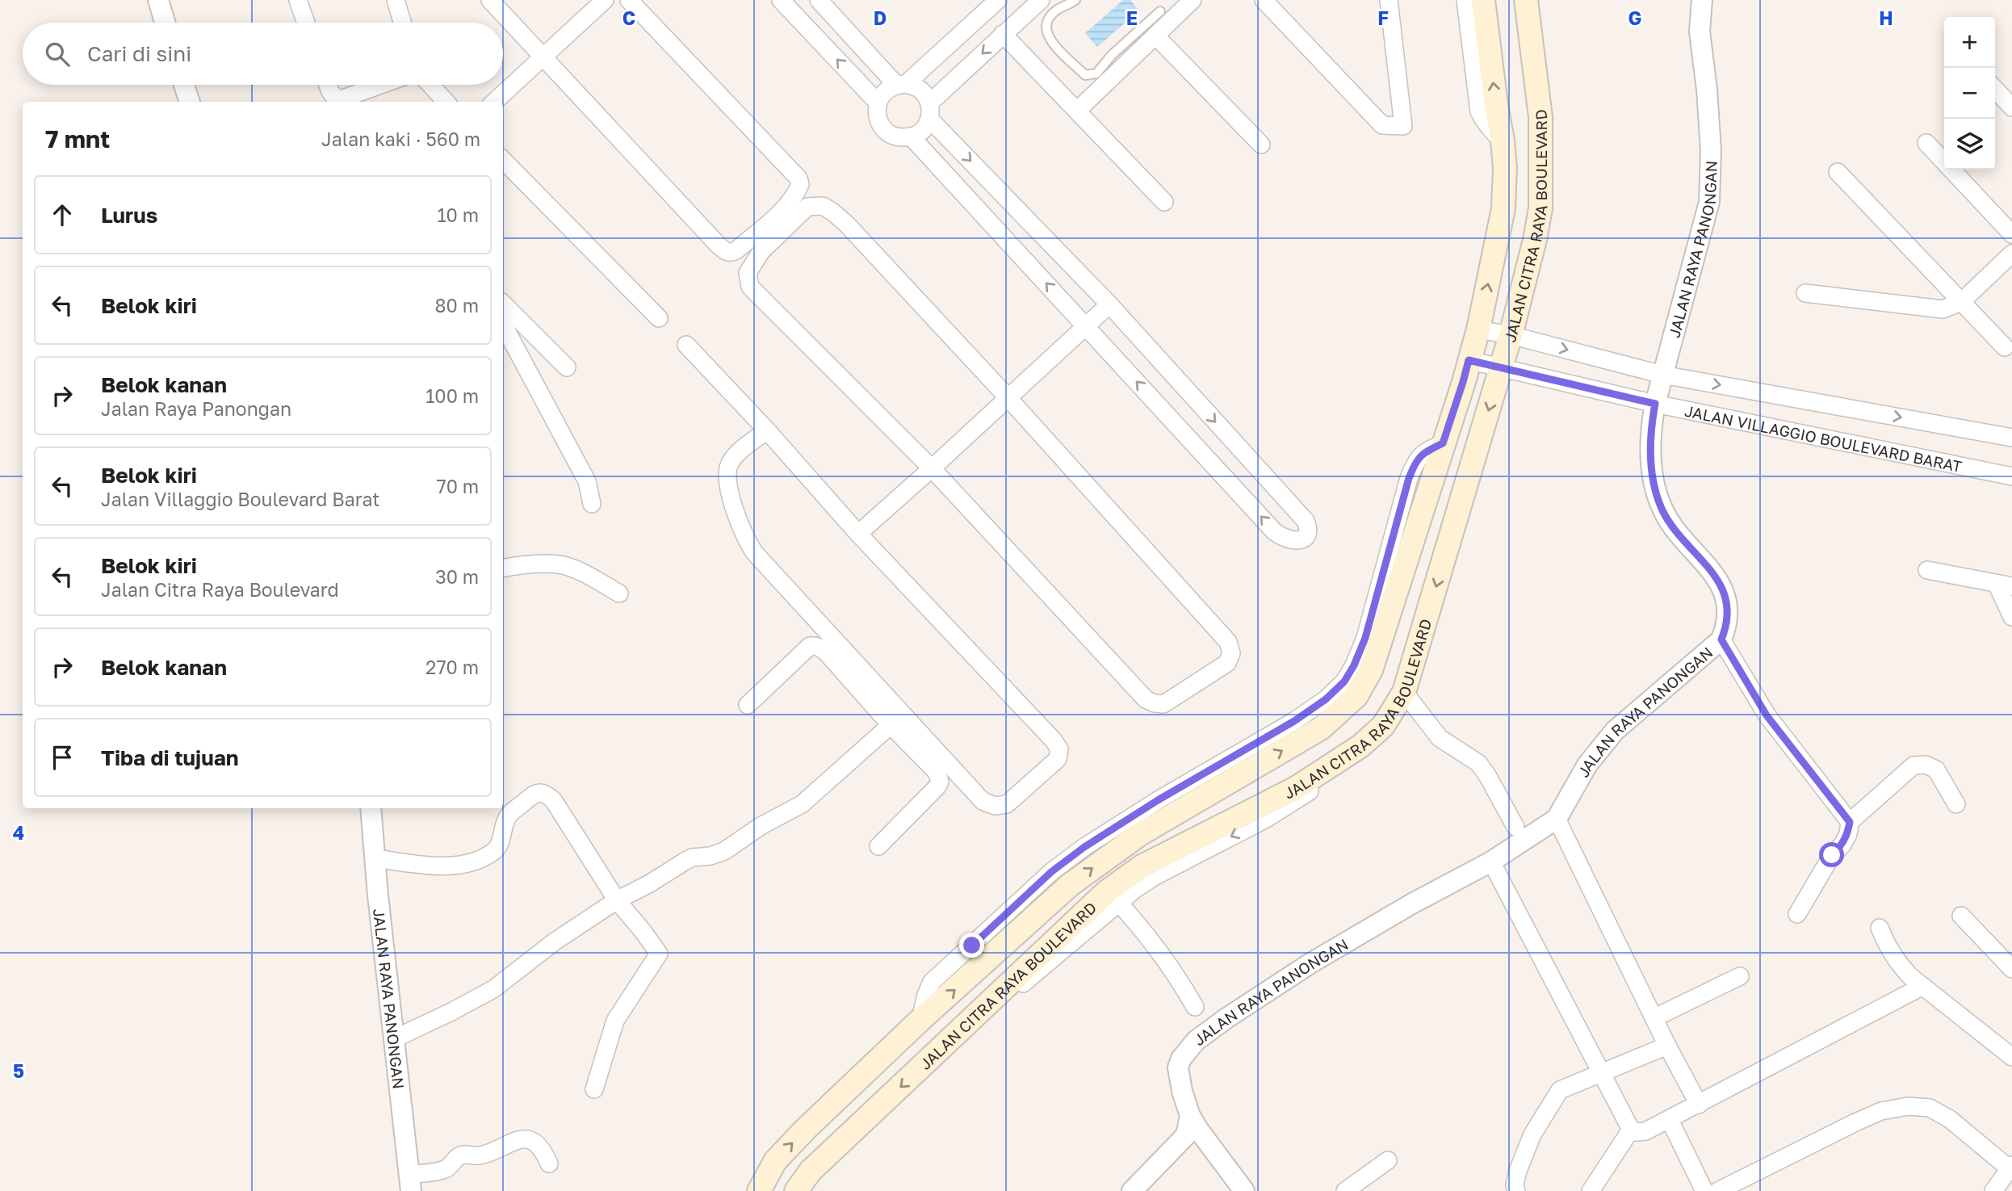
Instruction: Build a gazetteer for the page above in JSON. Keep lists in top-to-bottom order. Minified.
{"streets":{"main road":["JALAN CITRA RAYA BOULEVARD"],"street":["JALAN RAYA PANONGAN","JALAN VILLAGGIO BOULEVARD BARAT"]},"crossings":[["JALAN CITRA RAYA BOULEVARD","JALAN VILLAGGIO BOULEVARD BARAT"],["JALAN RAYA PANONGAN","JALAN VILLAGGIO BOULEVARD BARAT"]],"page":{"map_buttons":["+","−"],"search":"Cari di sini","heading":["7 mnt","Jalan kaki · 560 m"],"list":[["Lurus","10 m"],["Belok kiri","80 m"],["Belok kanan","Jalan Raya Panongan","100 m"],["Belok kiri","Jalan Villaggio Boulevard Barat","70 m"],["Belok kiri","Jalan Citra Raya Boulevard","30 m"],["Belok kanan","270 m"],"Tiba di tujuan"]},"grid":{"columns":["C","D","E","F","G","H"],"rows":["4","5"]}}
